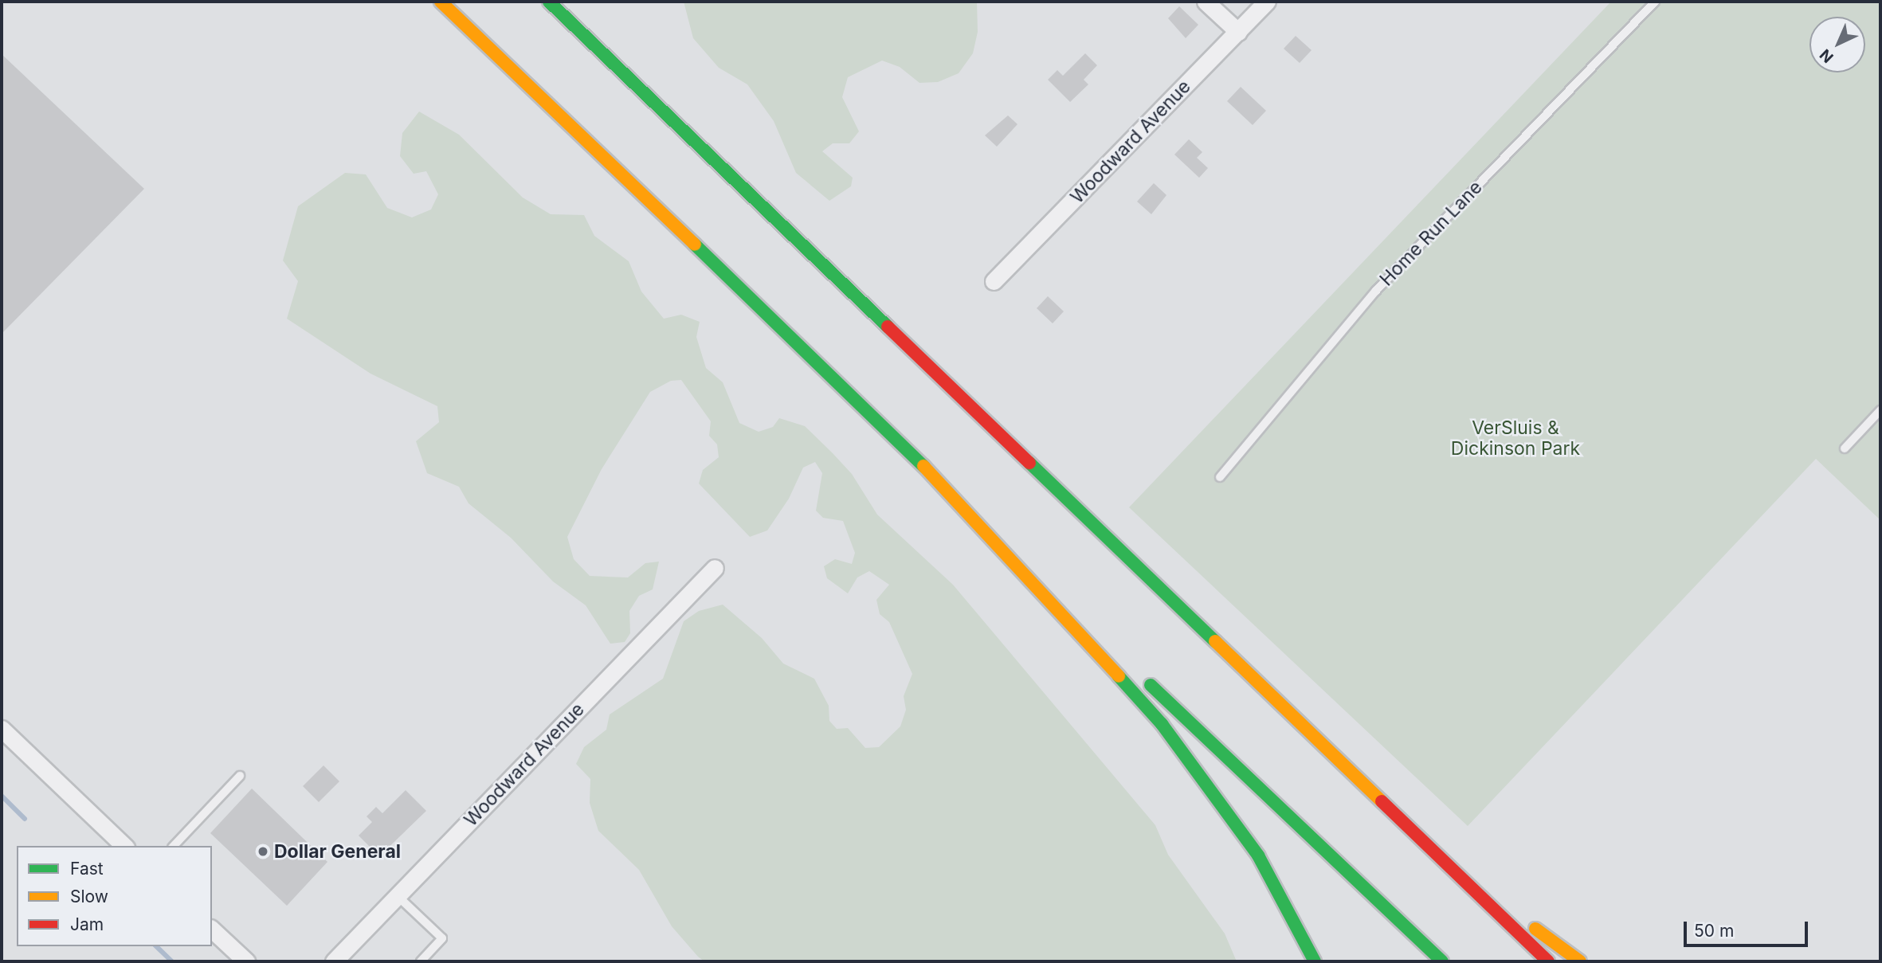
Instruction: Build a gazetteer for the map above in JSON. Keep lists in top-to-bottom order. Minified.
{"streets":{"street":["Woodward Avenue"],"lane":["Home Run Lane"]},"parks":["VerSluis & Dickinson Park"],"places":["Dollar General"],"legend":["Fast","Slow","Jam"],"scale_bar":"50 m","north":"bottom left"}
